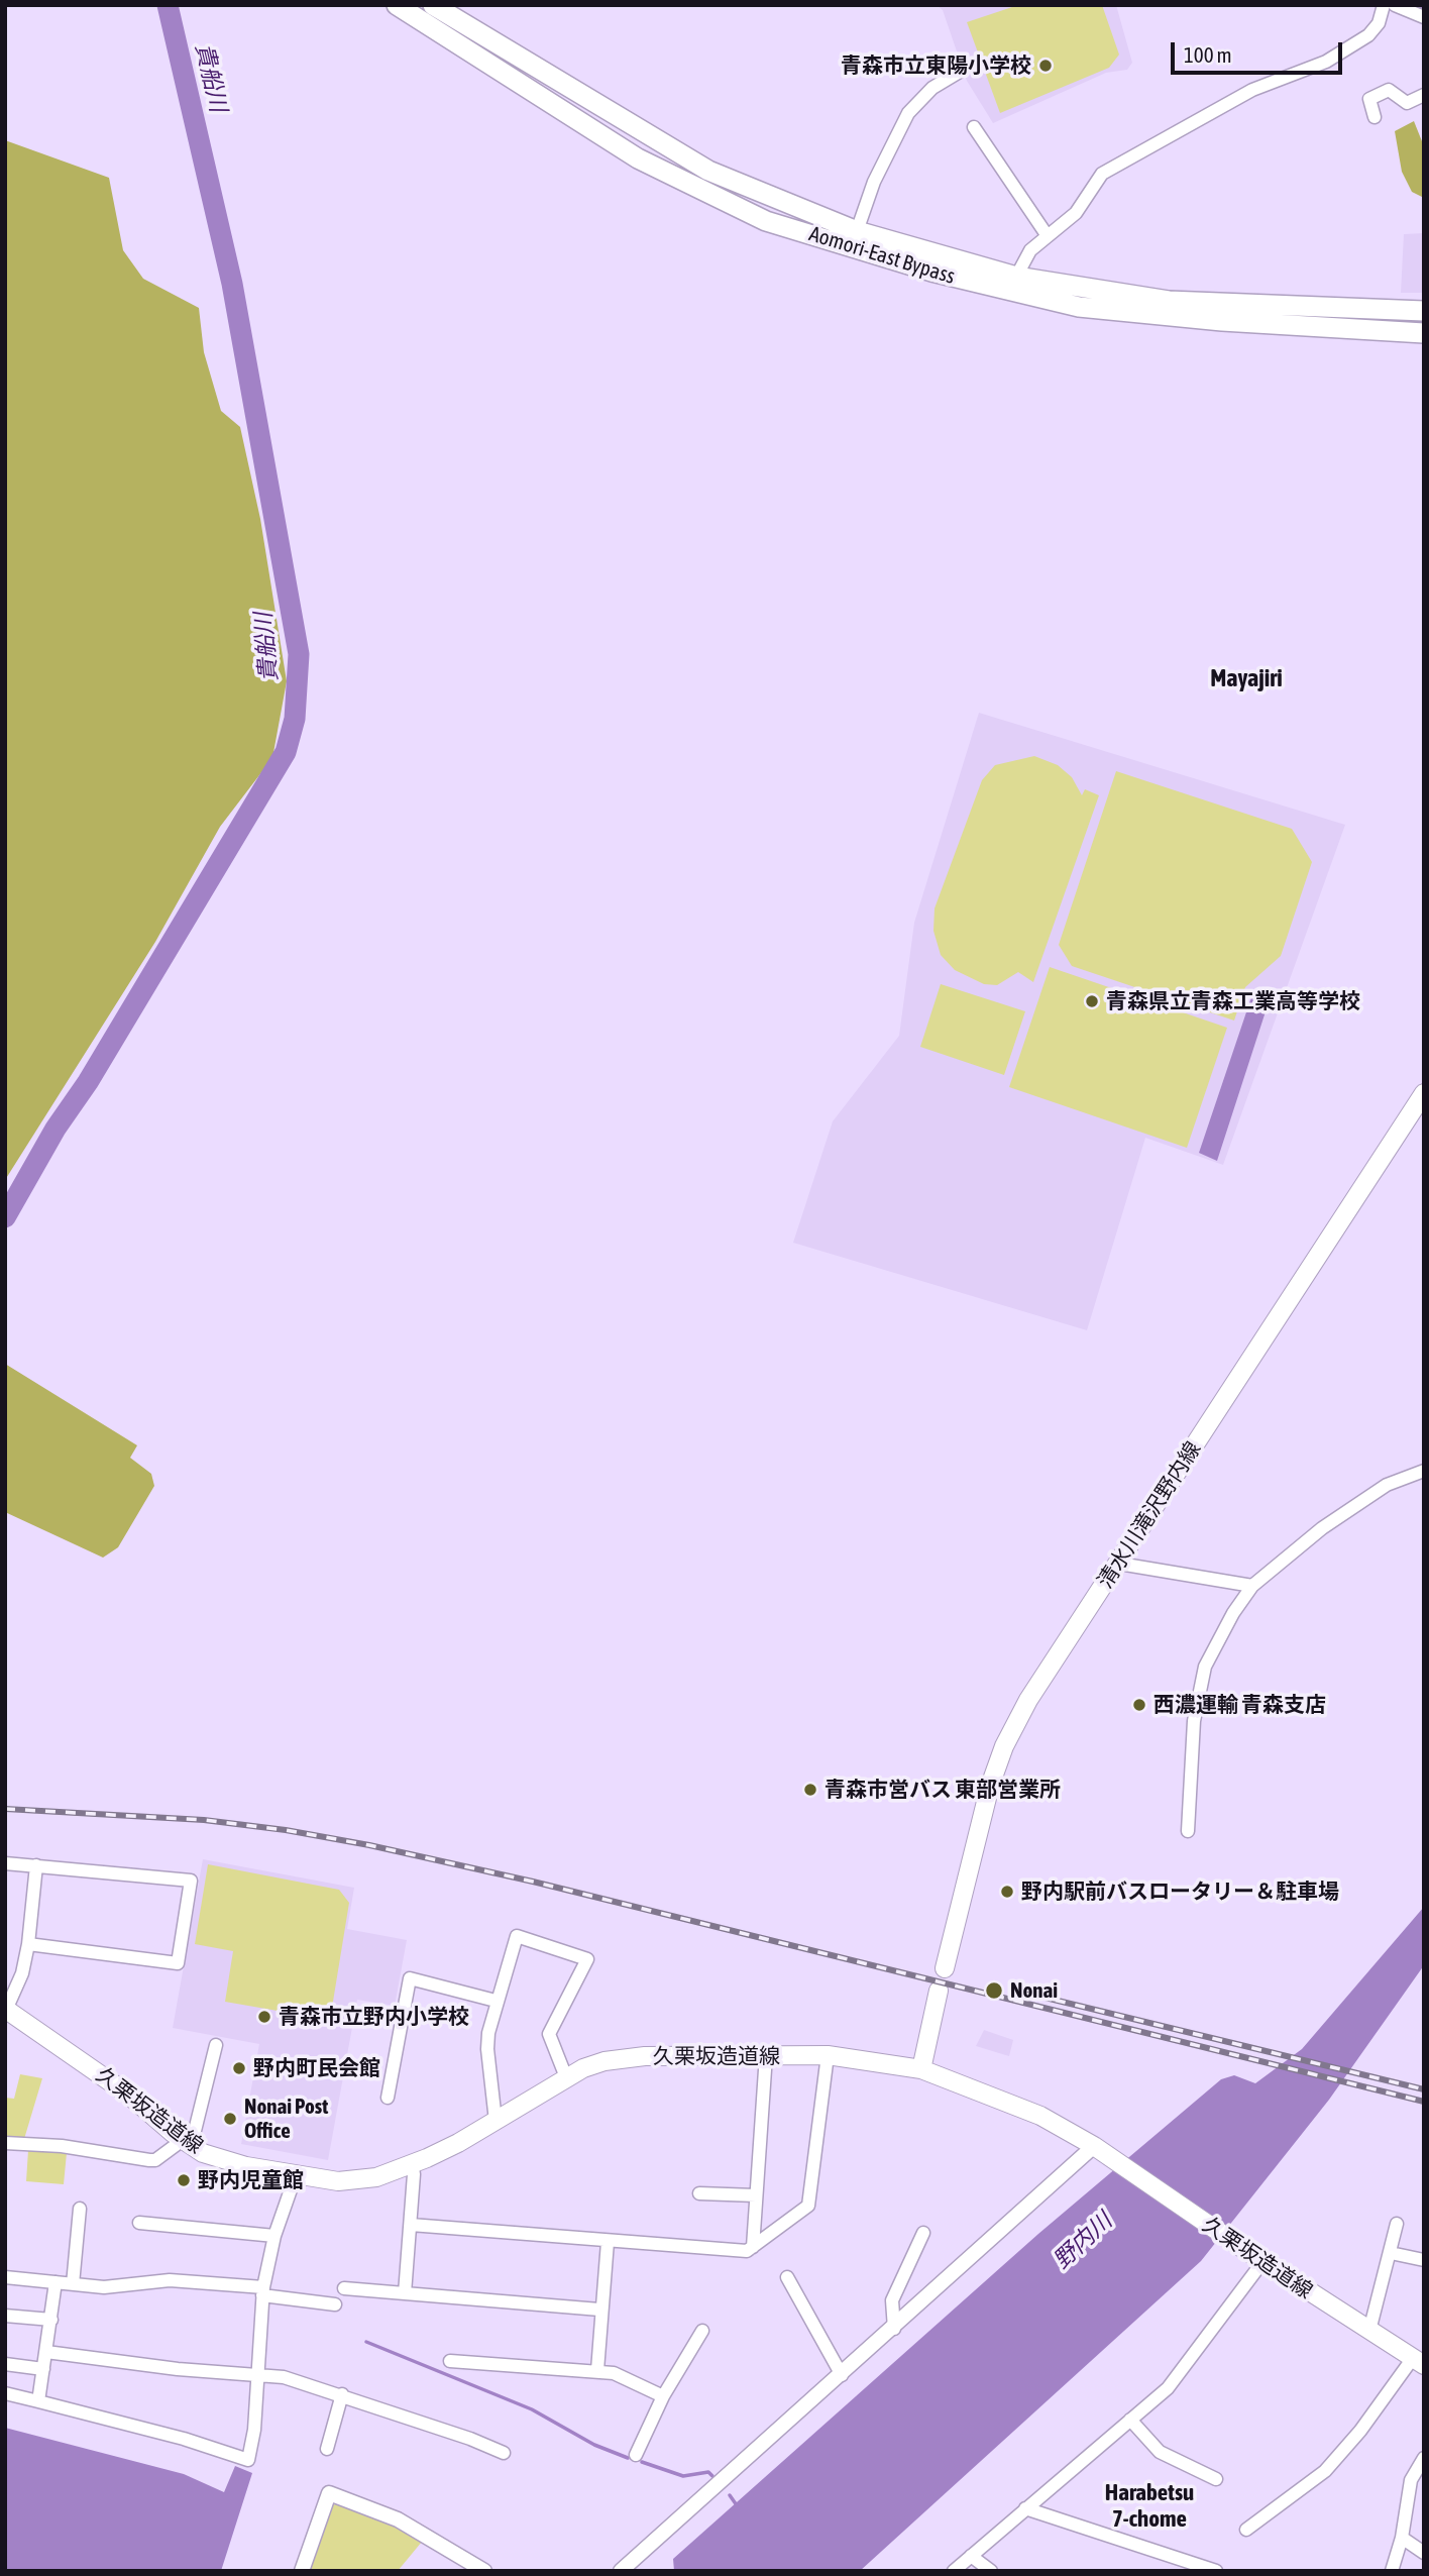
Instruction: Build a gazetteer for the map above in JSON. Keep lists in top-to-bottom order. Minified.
{"streets":{"highway":["Aomori-East Bypass"],"main road":["清水川滝沢野内線","久栗坂造道線"]},"districts":["Mayajiri","Harabetsu 7-chome"],"water":["貴船川","野内川"],"places":["青森市立東陽小学校","青森県立青森工業高等学校","西濃運輸 青森支店","青森市営バス 東部営業所","野内駅前バスロータリー＆駐車場","Nonai","青森市立野内小学校","野内町民会館","Nonai Post Office","野内児童館"],"scale_bar":"100 m"}
